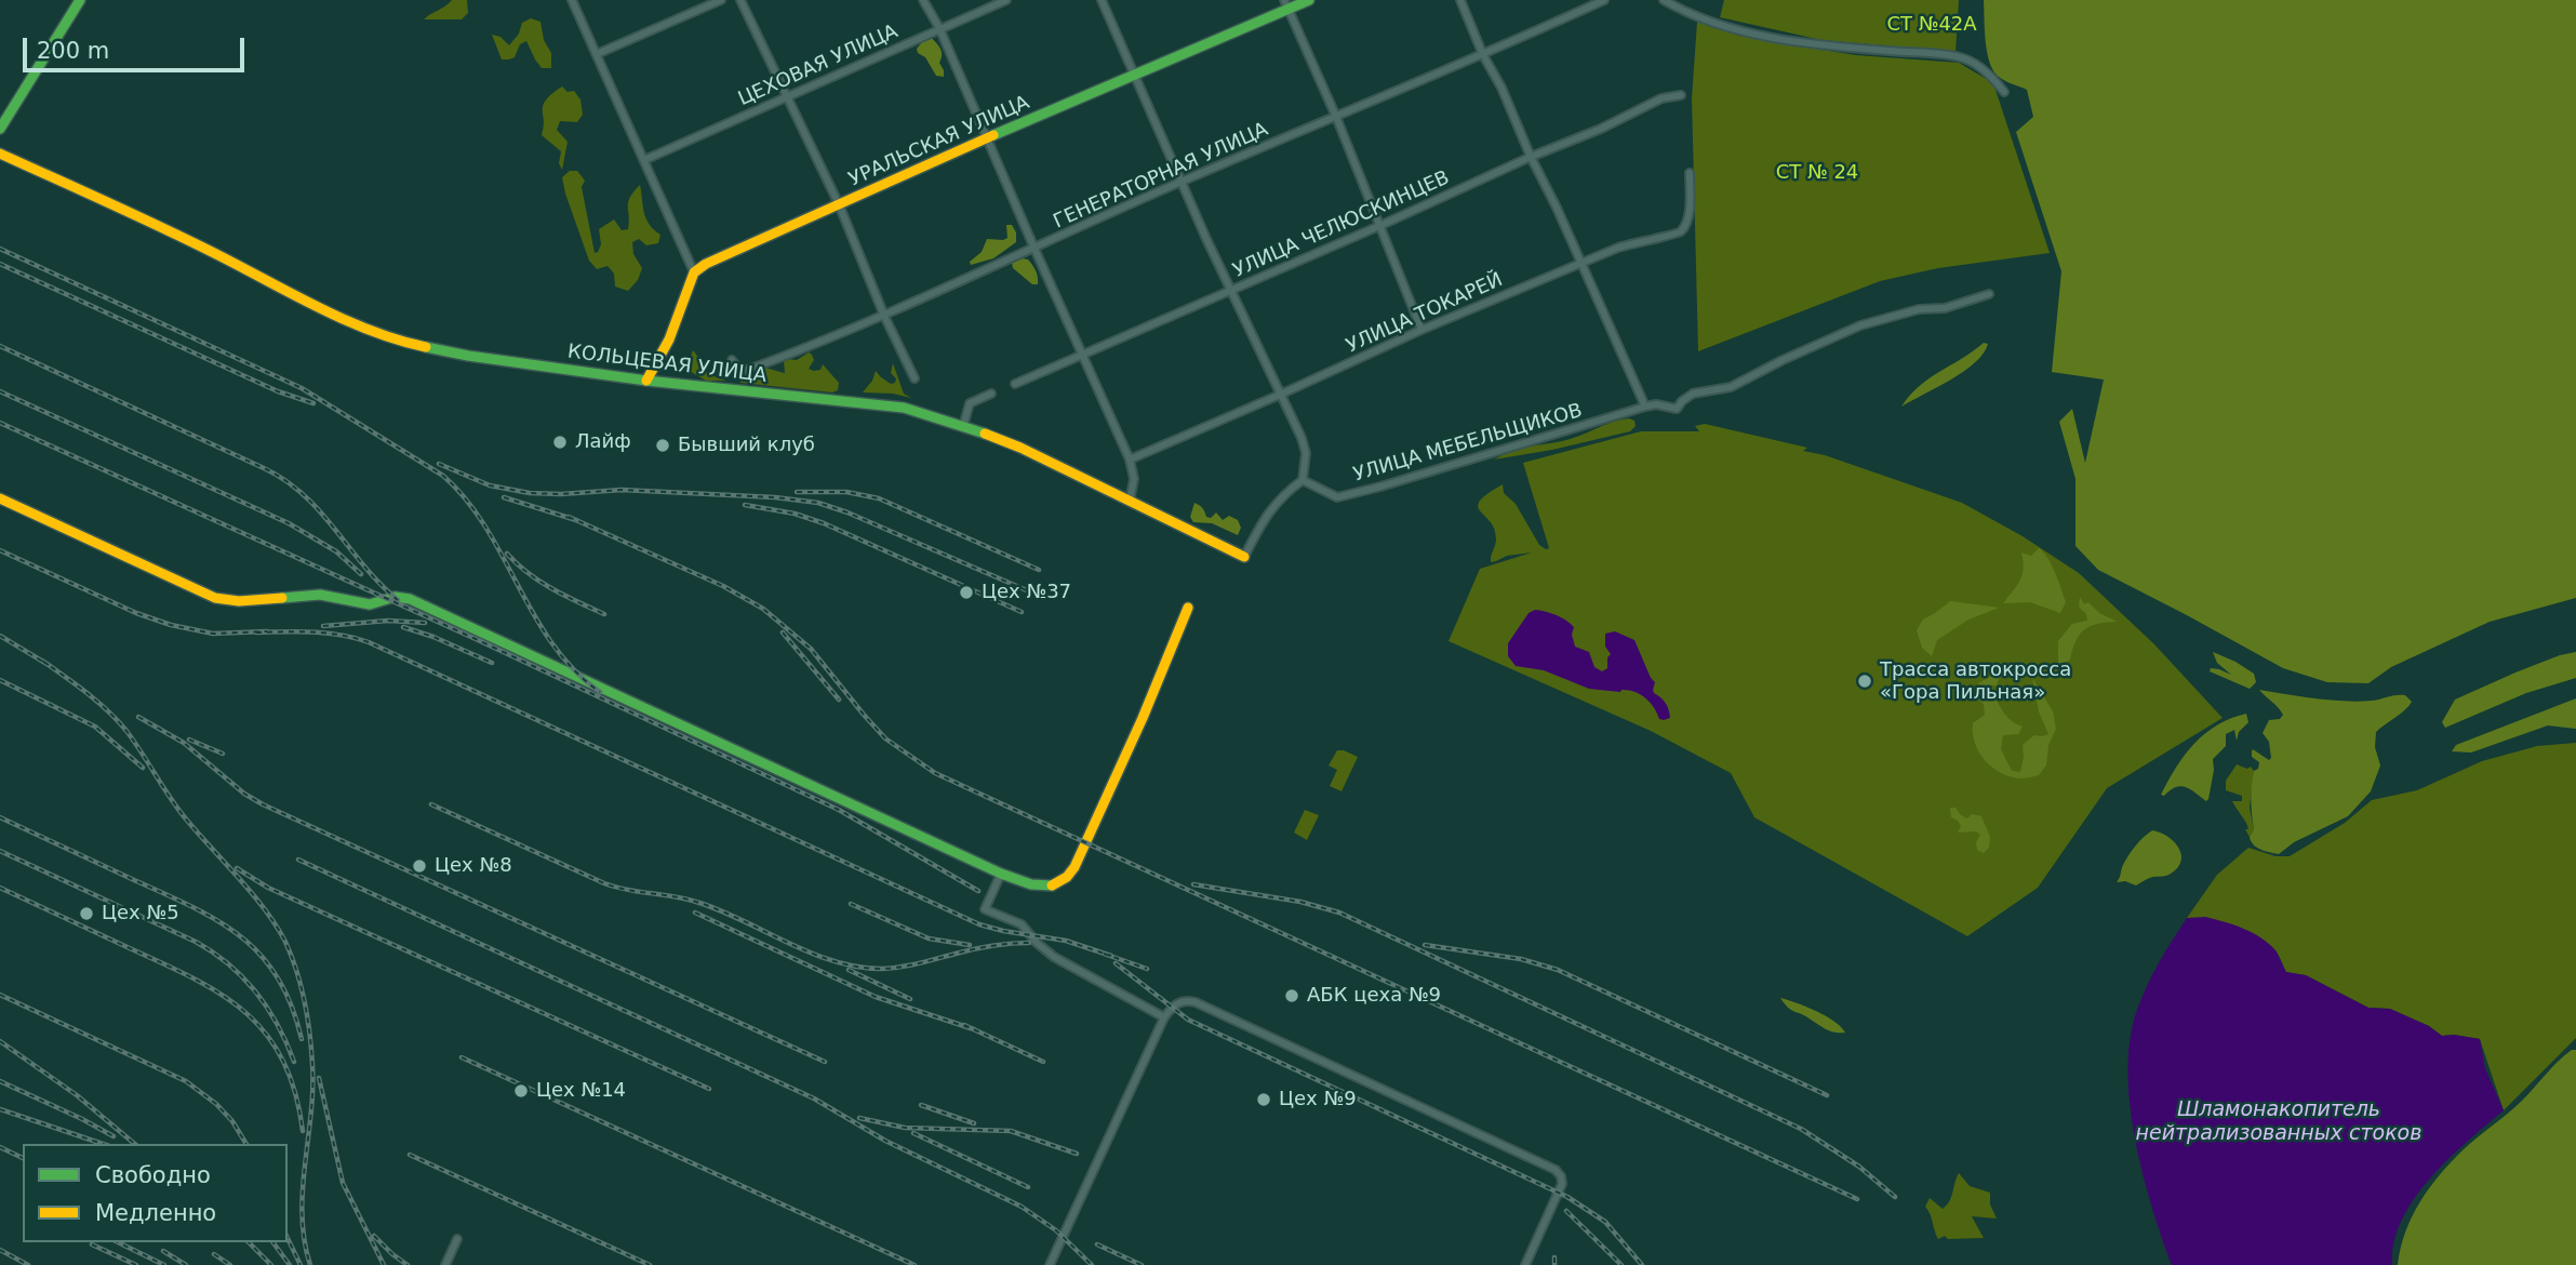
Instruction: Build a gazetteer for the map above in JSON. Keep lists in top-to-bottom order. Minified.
{"streets":{"street":["ЦЕХОВАЯ УЛИЦА","УРАЛЬСКАЯ УЛИЦА","ГЕНЕРАТОРНАЯ УЛИЦА","УЛИЦА ЧЕЛЮСКИНЦЕВ","УЛИЦА ТОКАРЕЙ","КОЛЬЦЕВАЯ УЛИЦА","УЛИЦА МЕБЕЛЬЩИКОВ"]},"crossings":[["КОЛЬЦЕВАЯ УЛИЦА","УЛИЦА МЕБЕЛЬЩИКОВ"]],"water":["Шламонакопитель нейтрализованных стоков"],"parks":["СТ №42А","СТ № 24"],"places":["Лайф","Бывший клуб","Цех №37","Трасса автокросса «Гора Пильная»","Цех №8","Цех №5","АБК цеха №9","Цех №14","Цех №9"],"legend":["Свободно","Медленно"],"scale_bar":"200 m"}
